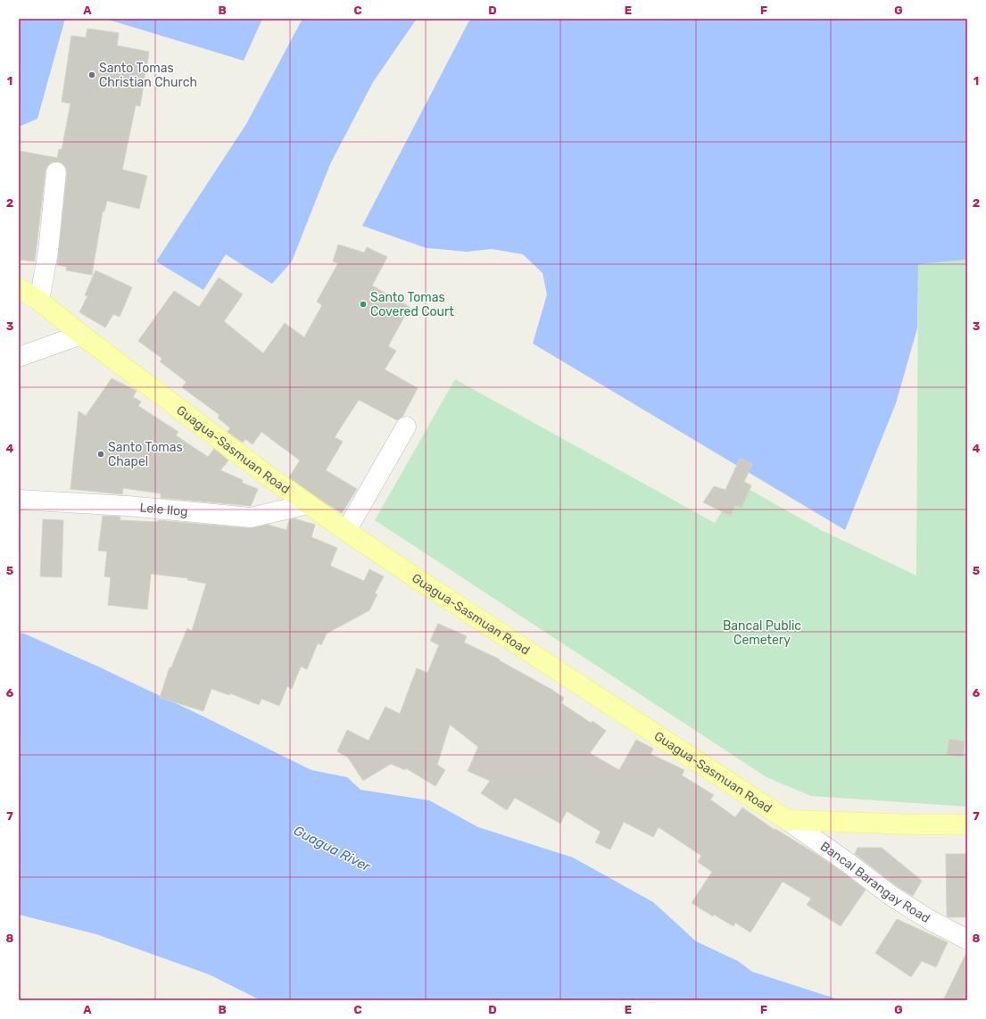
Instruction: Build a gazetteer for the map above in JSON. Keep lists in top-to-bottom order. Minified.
{"streets":{"main road":["Guagua-Sasmuan Road"],"street":["Lele Ilog","Bancal Barangay Road"]},"crossings":[["Guagua-Sasmuan Road","Lele Ilog"],["Guagua-Sasmuan Road","Bancal Barangay Road"]],"water":["Guagua River"],"parks":["Bancal Public Cemetery"],"places":["Santo Tomas Christian Church","Santo Tomas Covered Court","Santo Tomas Chapel"],"grid":{"columns":["A","B","C","D","E","F","G"],"rows":["1","2","3","4","5","6","7","8"]}}
